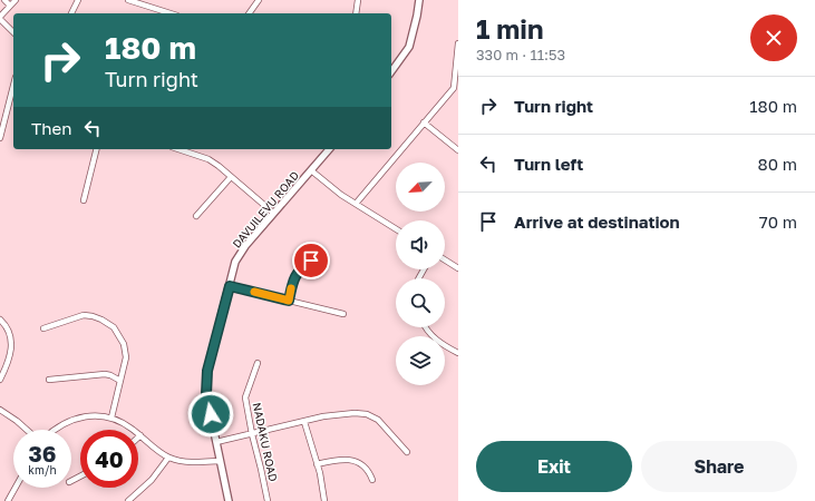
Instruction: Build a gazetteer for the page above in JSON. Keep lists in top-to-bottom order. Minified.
{"streets":{"street":["DAVUILEVU ROAD","NADAKU ROAD"]},"north":"bottom left","page":{"heading":["1 min","330 m · 11:53"],"turn":["180 m","Turn right"],"list":[{"name":"Turn right","value":"180 m"},{"name":"Turn left","value":"80 m"},{"name":"Arrive at destination","value":"70 m"}],"then":"Then","speed":"36 km/h","limit":"40","buttons":["Exit","Share"]}}
